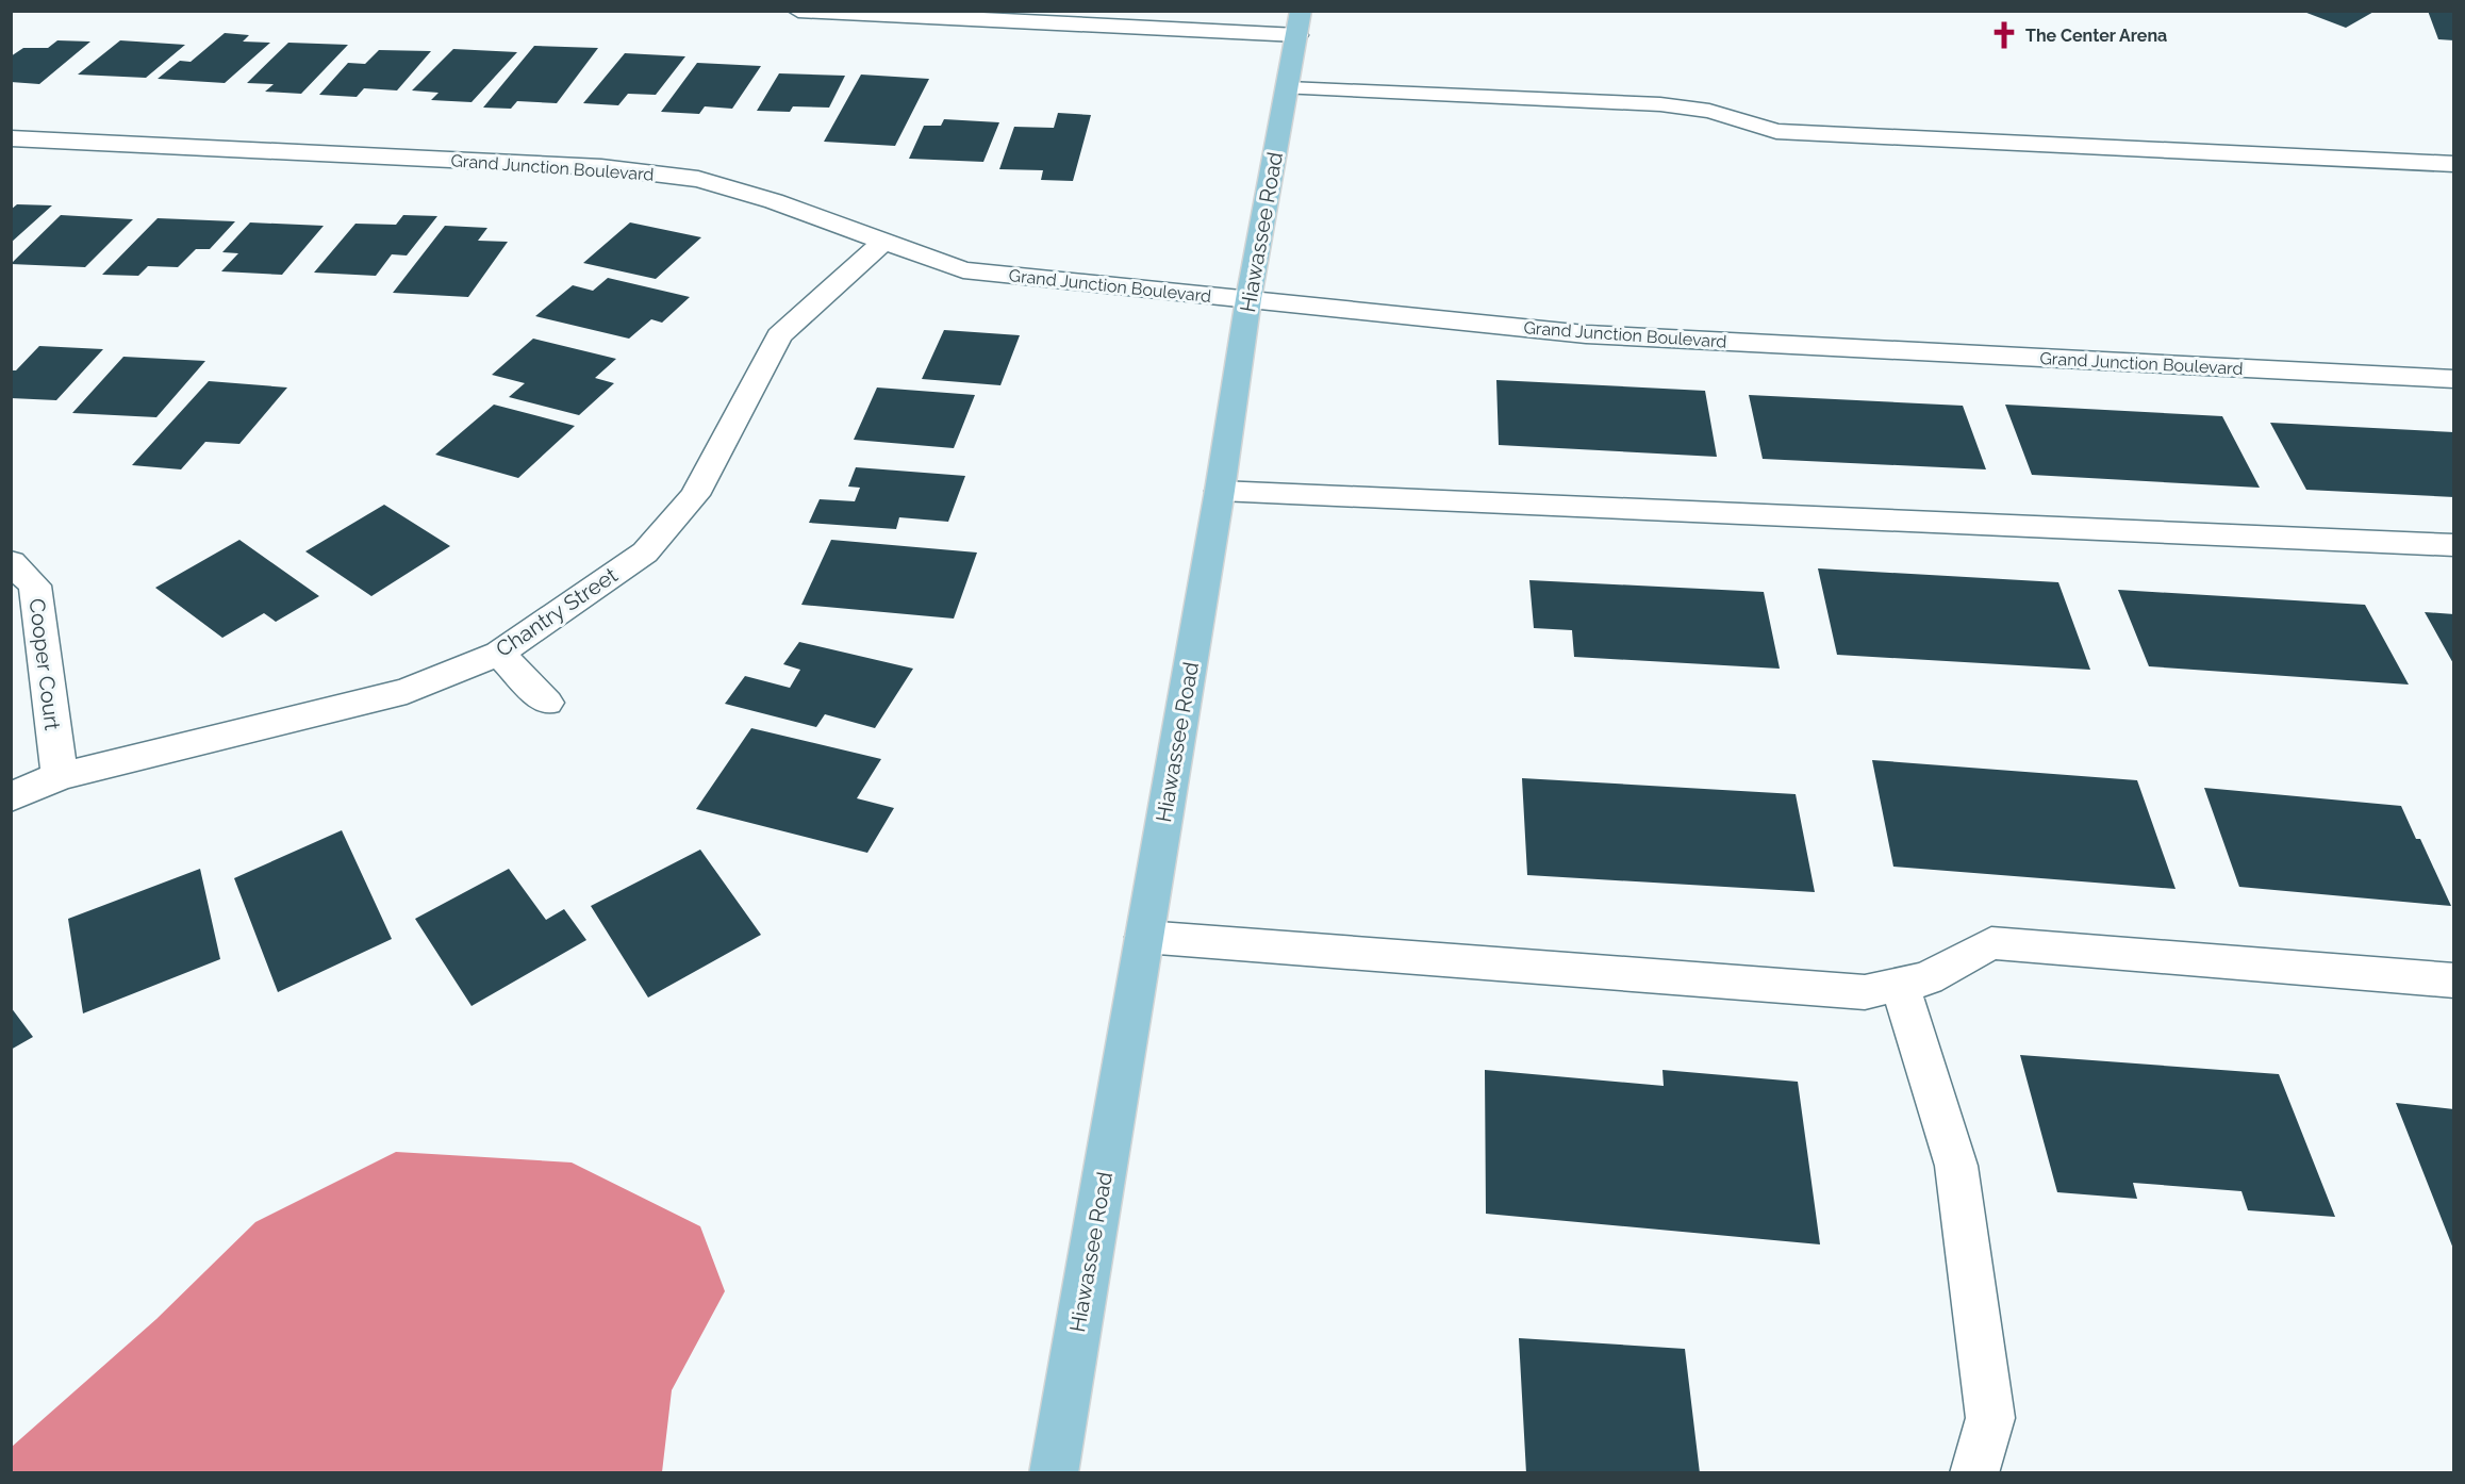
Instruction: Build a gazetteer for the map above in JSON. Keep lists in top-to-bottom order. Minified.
{"streets":{"main road":["Hiawassee Road"],"street":["Grand Junction Boulevard","Chantry Street","Cooper Court"]},"crossings":[["Grand Junction Boulevard","Hiawassee Road"],["Grand Junction Boulevard","Chantry Street"],["Chantry Street","Cooper Court"]],"places":{"church":["The Center Arena"]}}
